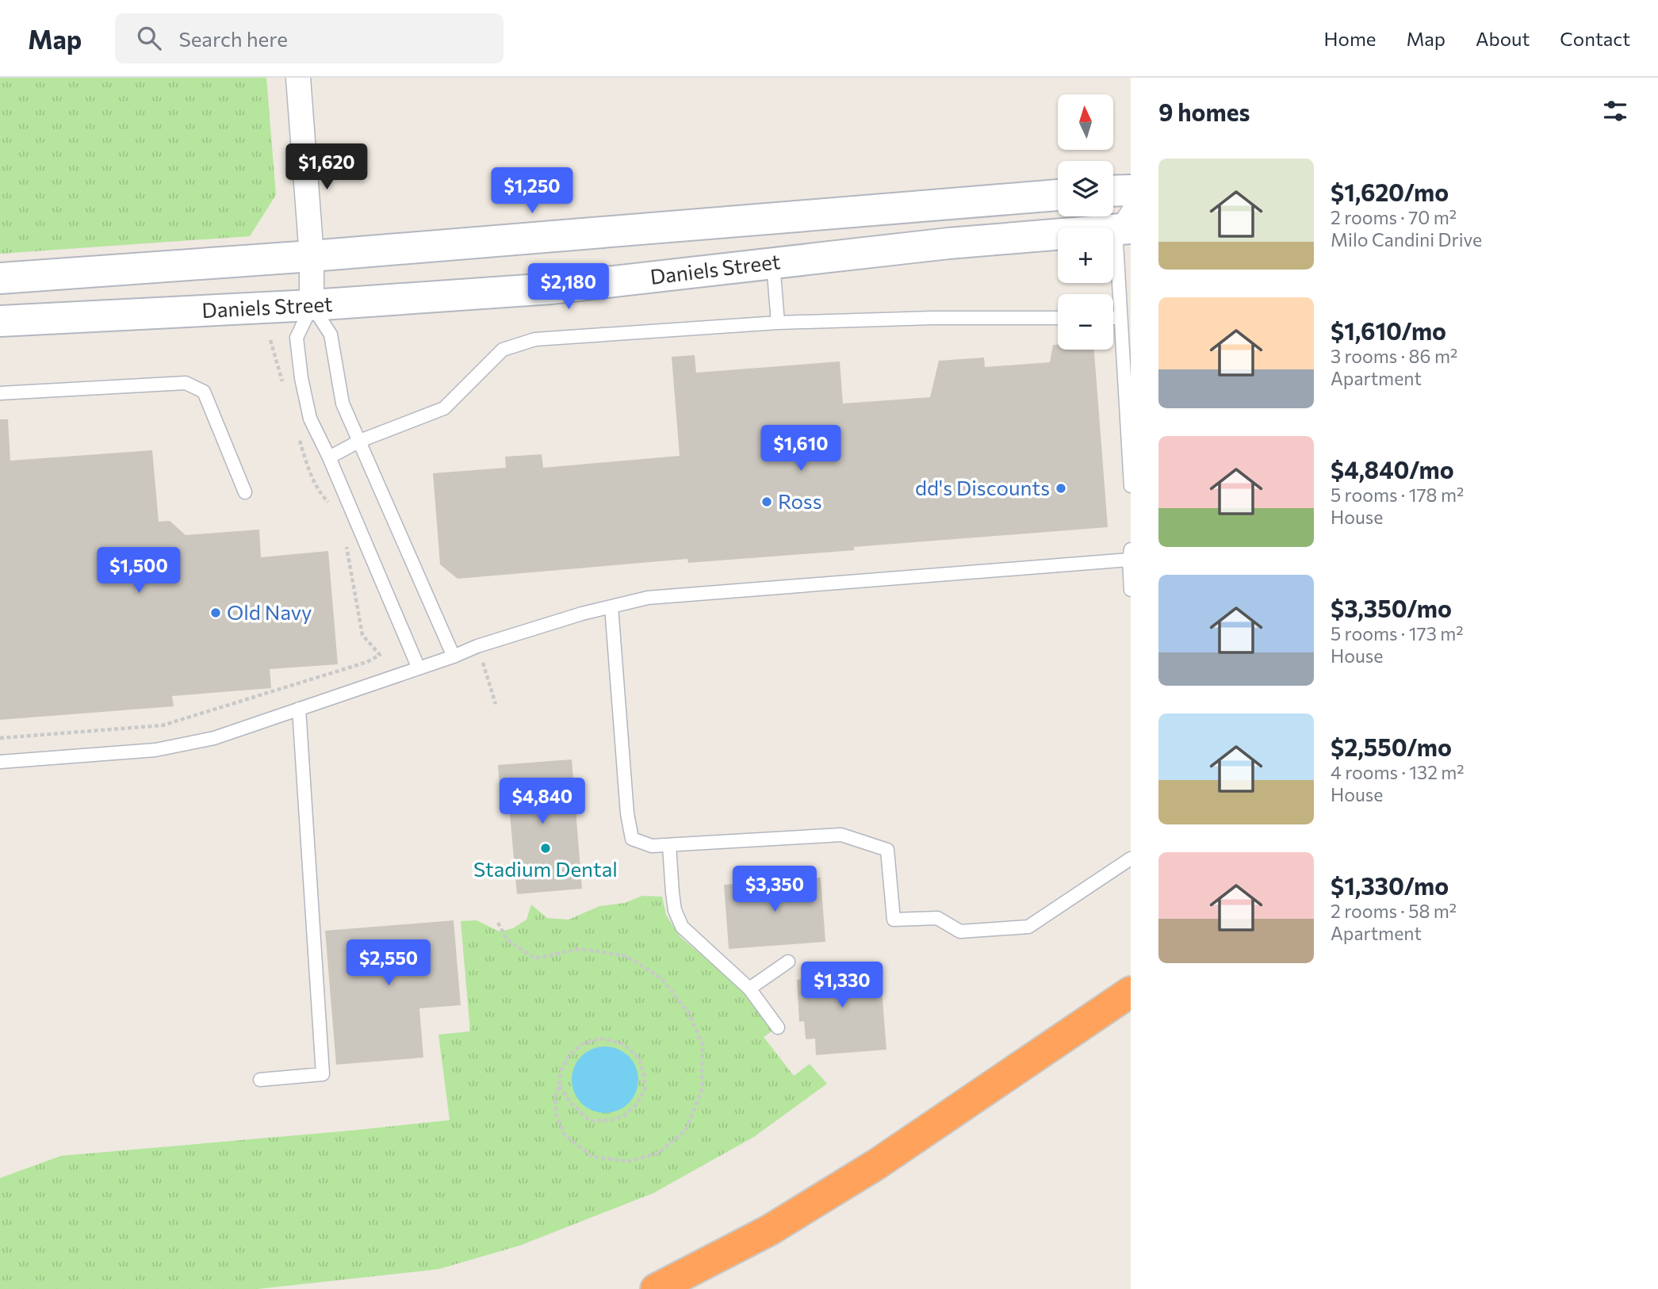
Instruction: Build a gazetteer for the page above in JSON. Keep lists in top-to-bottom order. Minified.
{"streets":{"main road":["Daniels Street"]},"places":["dd's Discounts","Ross","Old Navy","Stadium Dental"],"north":"top","page":{"header":"Map","search":"Search here","nav":["Home","Map","About","Contact"],"heading":"9 homes","map_buttons":["+","−"],"price":["$1,620","$1,250","$2,180","$1,610","$1,500","$4,840","$3,350","$2,550","$1,330"],"list":[{"name":"$1,620/mo","note":"2 rooms · 70 m² · Milo Candini Drive"},{"name":"$1,610/mo","note":"3 rooms · 86 m² · Apartment"},{"name":"$4,840/mo","note":"5 rooms · 178 m² · House"},{"name":"$3,350/mo","note":"5 rooms · 173 m² · House"},{"name":"$2,550/mo","note":"4 rooms · 132 m² · House"},{"name":"$1,330/mo","note":"2 rooms · 58 m² · Apartment"}]}}
